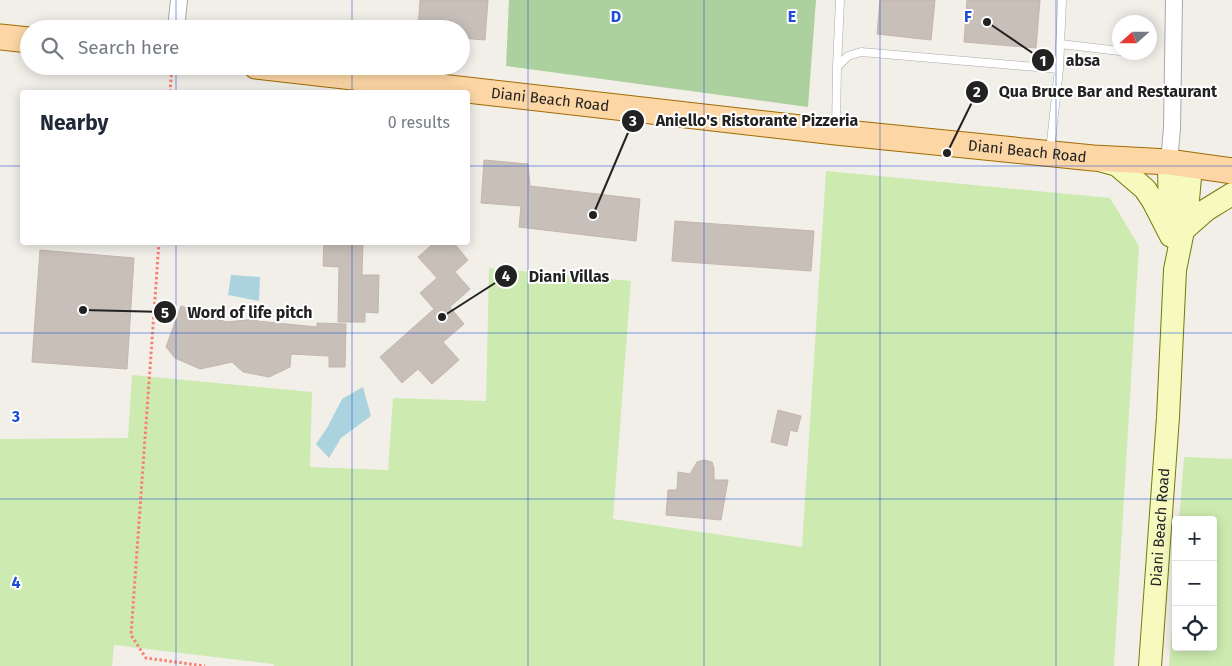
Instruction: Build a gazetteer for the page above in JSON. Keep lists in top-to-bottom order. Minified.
{"streets":{"main road":["Diani Beach Road"]},"places":["absa","Qua Bruce Bar and Restaurant","Aniello's Ristorante Pizzeria","Word of life pitch","Diani Villas"],"north":"left","page":{"search":"Search here","heading":["Nearby","0 results"],"map_buttons":["+","−"]},"grid":{"columns":["D","E","F"],"rows":["3","4"]}}
